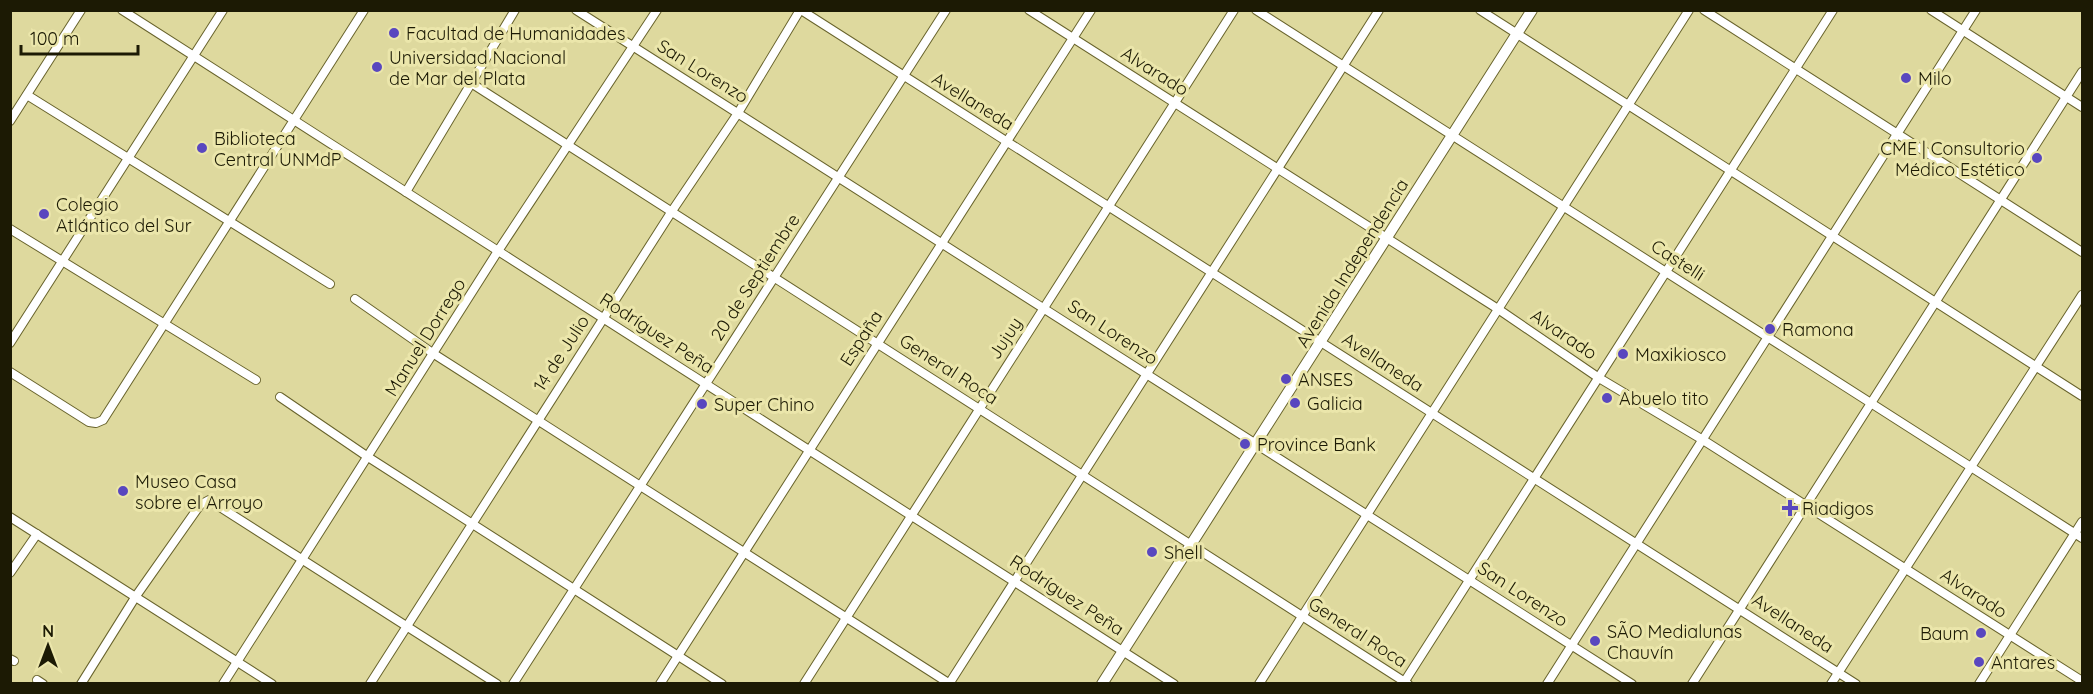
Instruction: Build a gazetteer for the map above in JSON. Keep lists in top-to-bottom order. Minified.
{"streets":{"main road":["Avenida Independencia"],"street":["San Lorenzo","Alvarado","Avellaneda","Castelli","20 de Septiembre","Rodríguez Peña","Manuel Dorrego","España","Jujuy","14 de Julio","General Roca"]},"crossings":[["San Lorenzo","Avenida Independencia"],["San Lorenzo","20 de Septiembre"],["San Lorenzo","Manuel Dorrego"],["San Lorenzo","España"],["San Lorenzo","Jujuy"],["San Lorenzo","14 de Julio"],["Alvarado","Avenida Independencia"],["Alvarado","España"],["Alvarado","Jujuy"],["Avellaneda","Avenida Independencia"],["Avellaneda","20 de Septiembre"],["Avellaneda","España"],["Avellaneda","Jujuy"],["Avellaneda","14 de Julio"],["Castelli","Avenida Independencia"],["Avenida Independencia","Rodríguez Peña"],["Avenida Independencia","General Roca"],["20 de Septiembre","Rodríguez Peña"],["20 de Septiembre","General Roca"],["Rodríguez Peña","Manuel Dorrego"],["Rodríguez Peña","España"],["Rodríguez Peña","Jujuy"],["Rodríguez Peña","14 de Julio"],["Manuel Dorrego","General Roca"],["España","General Roca"],["Jujuy","General Roca"],["14 de Julio","General Roca"]],"places":{"other":["Facultad de Humanidades","Universidad Nacional de Mar del Plata","Milo","Biblioteca Central UNMdP","CME | Consultorio Médico Estético","Colegio Atlántico del Sur","Ramona","Maxikiosco","ANSES","Abuelo tito","Galicia","Super Chino","Province Bank","Museo Casa sobre el Arroyo","Shell","Baum","SÃO Medialunas Chauvín","Antares"],"health":["Riadigos"]},"scale_bar":"100 m","north":"top"}
